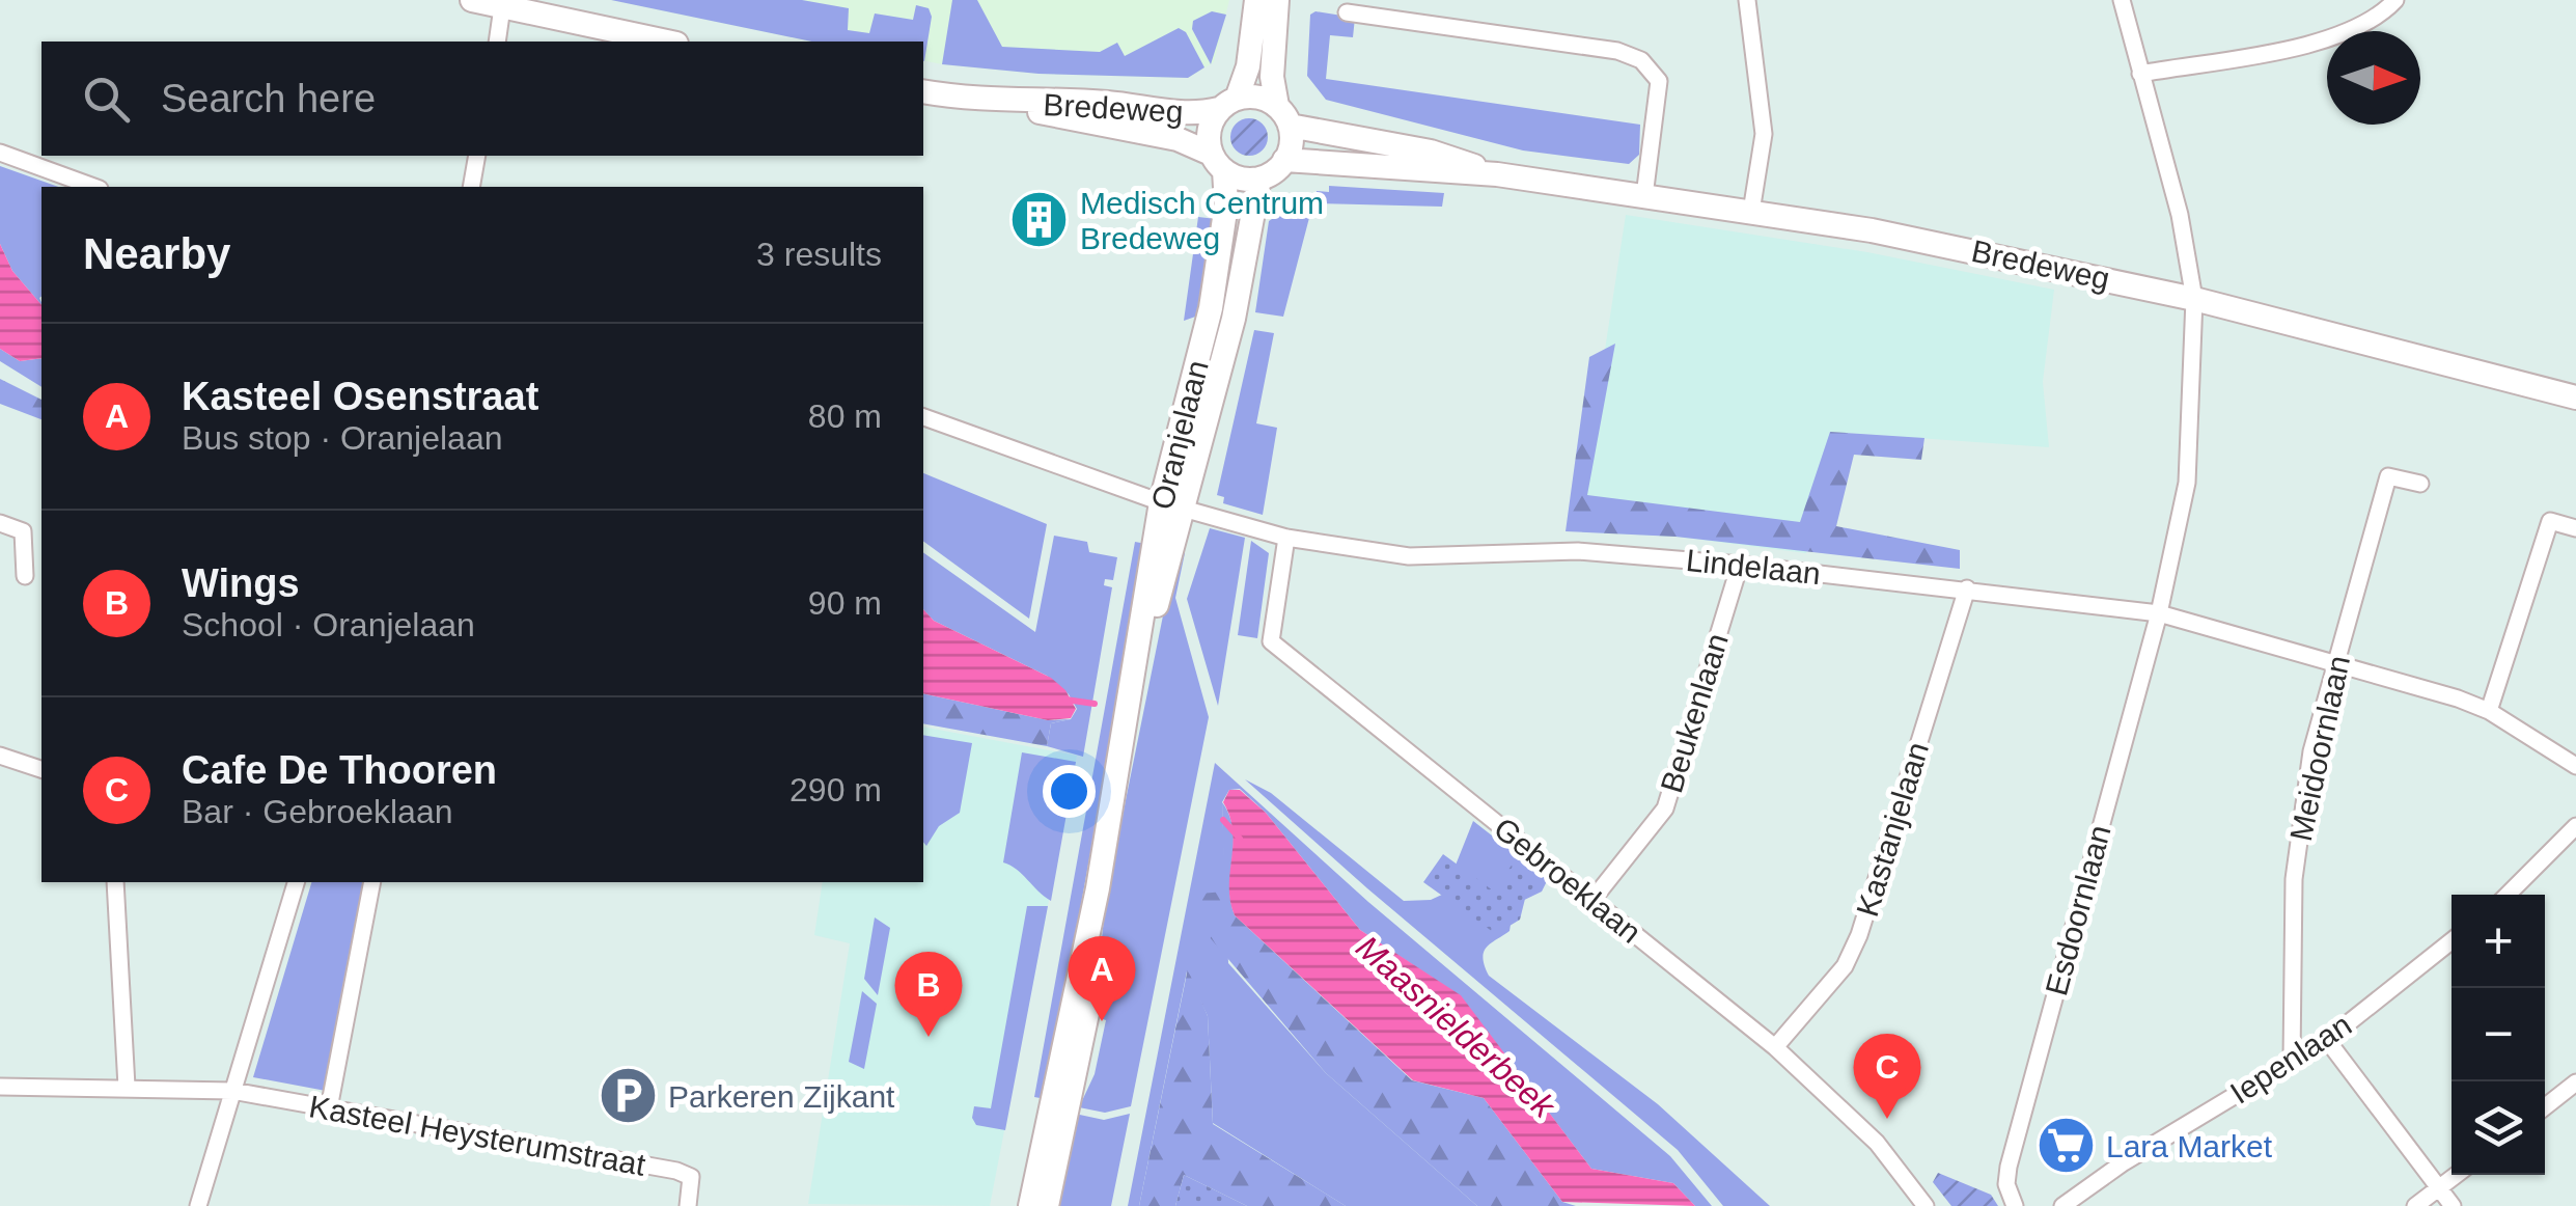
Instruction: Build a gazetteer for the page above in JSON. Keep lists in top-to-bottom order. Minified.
{"streets":{"street":["Bredeweg","Oranjelaan","Lindelaan","Beukenlaan","Meidoornlaan","Kastanjelaan","Gebroeklaan","Esdoornlaan","Iepenlaan","Kasteel Heysterumstraat"]},"crossings":[["Bredeweg","Oranjelaan"],["Bredeweg","Esdoornlaan"],["Oranjelaan","Lindelaan"],["Lindelaan","Beukenlaan"],["Lindelaan","Meidoornlaan"],["Lindelaan","Kastanjelaan"],["Lindelaan","Gebroeklaan"],["Lindelaan","Esdoornlaan"],["Beukenlaan","Gebroeklaan"],["Meidoornlaan","Iepenlaan"],["Kastanjelaan","Gebroeklaan"]],"water":["Maasnielderbeek"],"places":{"building":["Medisch Centrum Bredeweg"],"parking":["Parkeren Zijkant"],"supermarket":["Lara Market"]},"north":"right","page":{"search":"Search here","heading":["Nearby","3 results"],"list":[{"mark":"A","name":"Kasteel Osenstraat","note":"Bus stop · Oranjelaan","value":"80 m"},{"mark":"B","name":"Wings","note":"School · Oranjelaan","value":"90 m"},{"mark":"C","name":"Cafe De Thooren","note":"Bar · Gebroeklaan","value":"290 m"}],"map_buttons":["+","−"],"pins":["A","B","C"]}}
